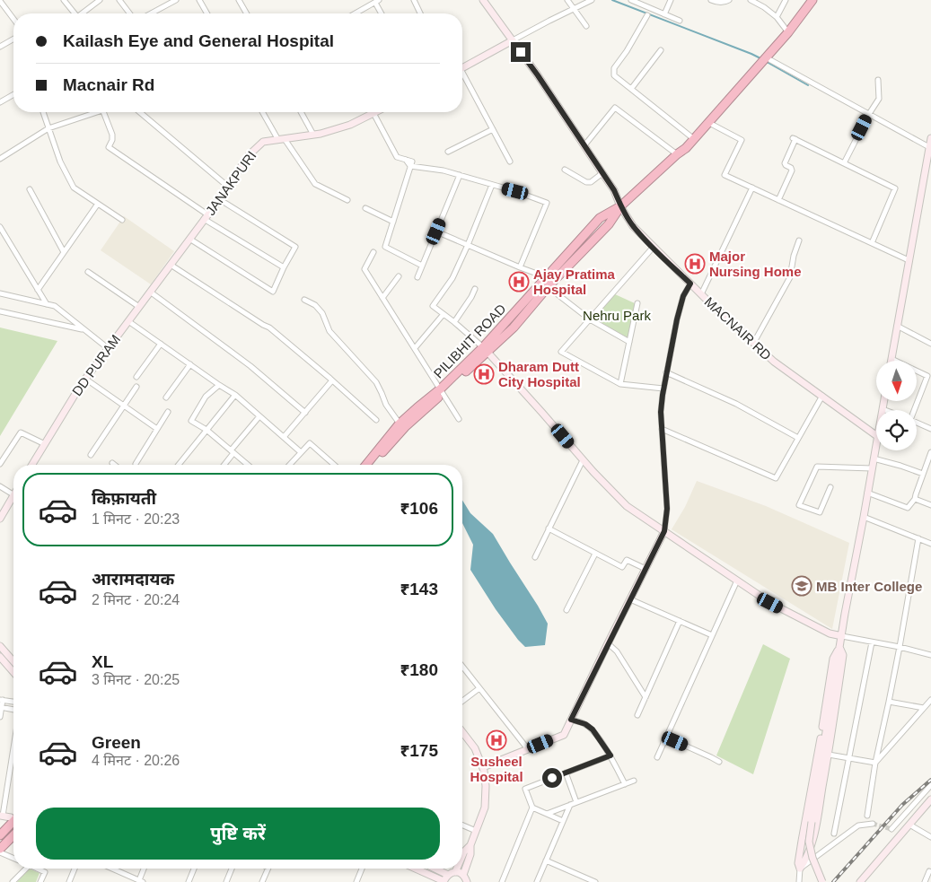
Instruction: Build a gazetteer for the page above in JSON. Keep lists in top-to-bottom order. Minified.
{"streets":{"highway":["PILIBHIT ROAD"],"street":["JANAKPURI","MACNAIR RD","DD PURAM"]},"crossings":[["JANAKPURI","DD PURAM"],["MACNAIR RD","PILIBHIT ROAD"]],"parks":["Nehru Park"],"places":{"hospital":["Major Nursing Home","Ajay Pratima Hospital","Dharam Dutt City Hospital","Susheel Hospital"],"school or university":["MB Inter College"]},"north":"bottom","page":{"banner":["Kailash Eye and General Hospital","Macnair Rd"],"list":[{"name":"किफ़ायती","note":"1 मिनट · 20:23","value":"₹106"},{"name":"आरामदायक","note":"2 मिनट · 20:24","value":"₹143"},{"name":"XL","note":"3 मिनट · 20:25","value":"₹180"},{"name":"Green","note":"4 मिनट · 20:26","value":"₹175"}],"buttons":"पुष्टि करें"}}
